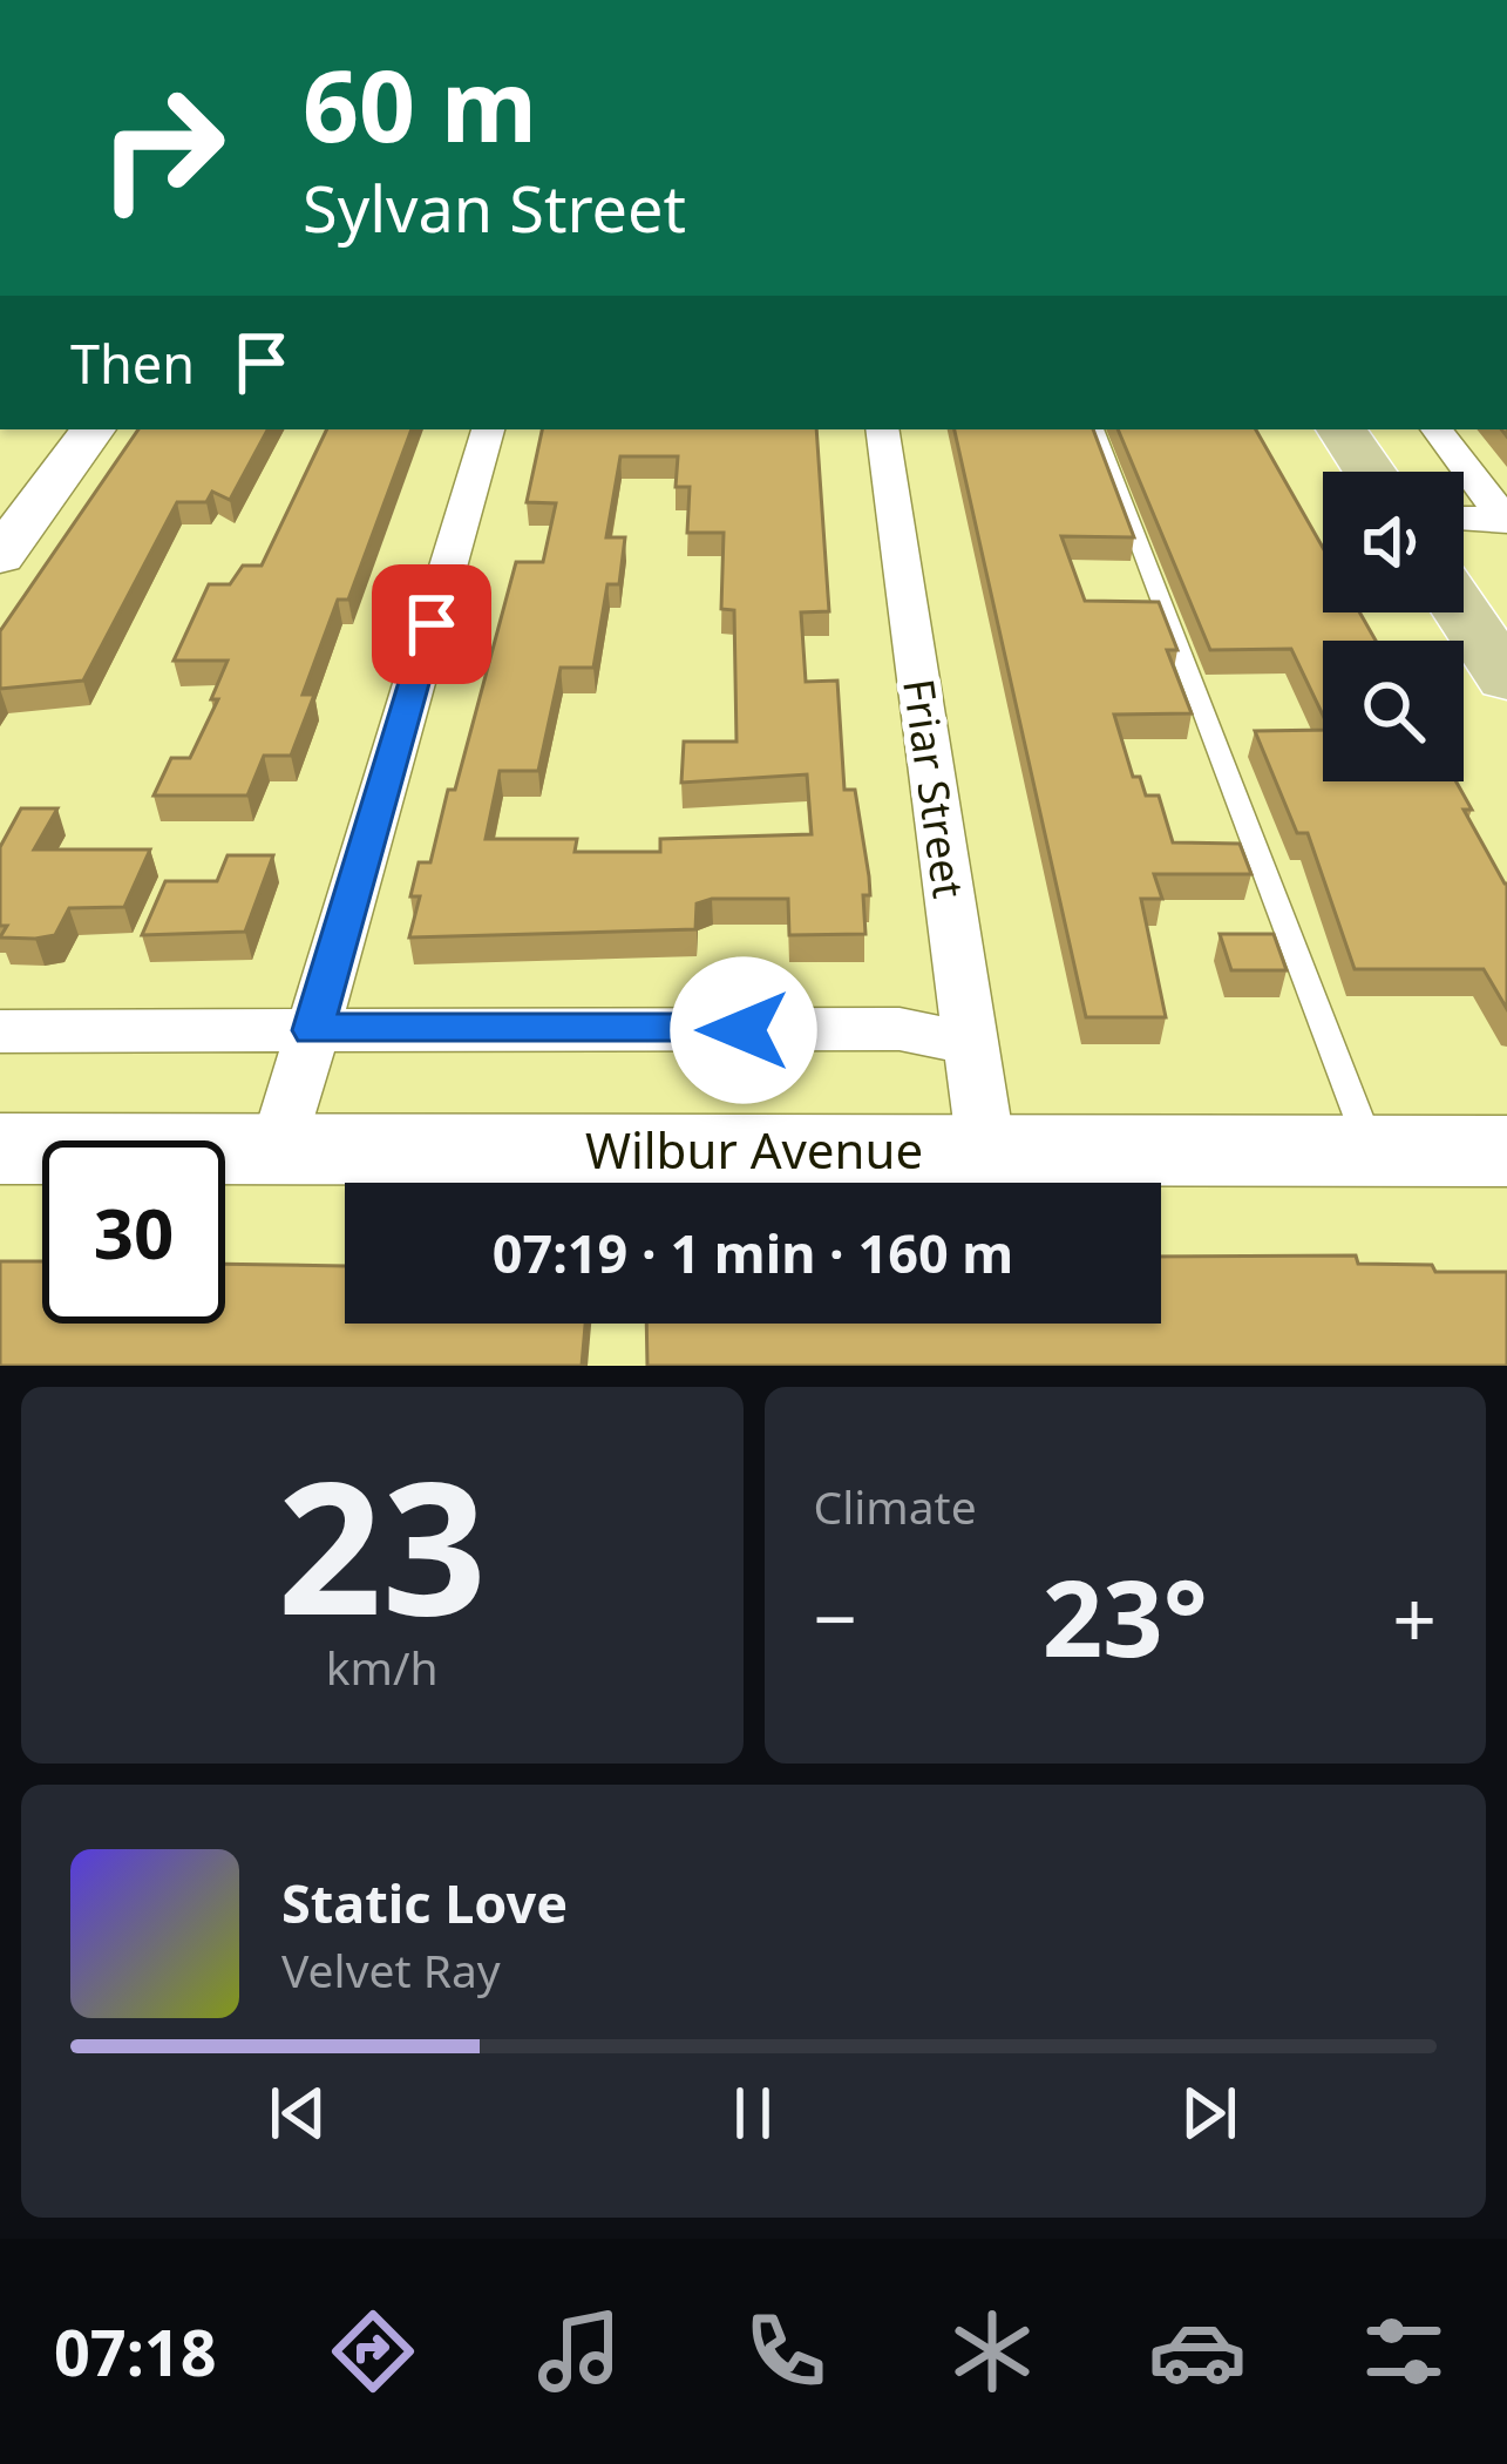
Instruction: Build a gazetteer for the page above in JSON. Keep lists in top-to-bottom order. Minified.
{"streets":{"main road":["Wilbur Avenue"],"street":["Friar Street"]},"crossings":[["Friar Street","Wilbur Avenue"]],"page":{"turn":["60 m","Sylvan Street"],"then":"Then","limit":"30","trip":"07:19 · 1 min · 160 m","tile":[["23","km/h"],"Climate"],"heat":["−","23°","+"],"song":["Static Love","Velvet Ray"],"tabs":"07:18"}}
